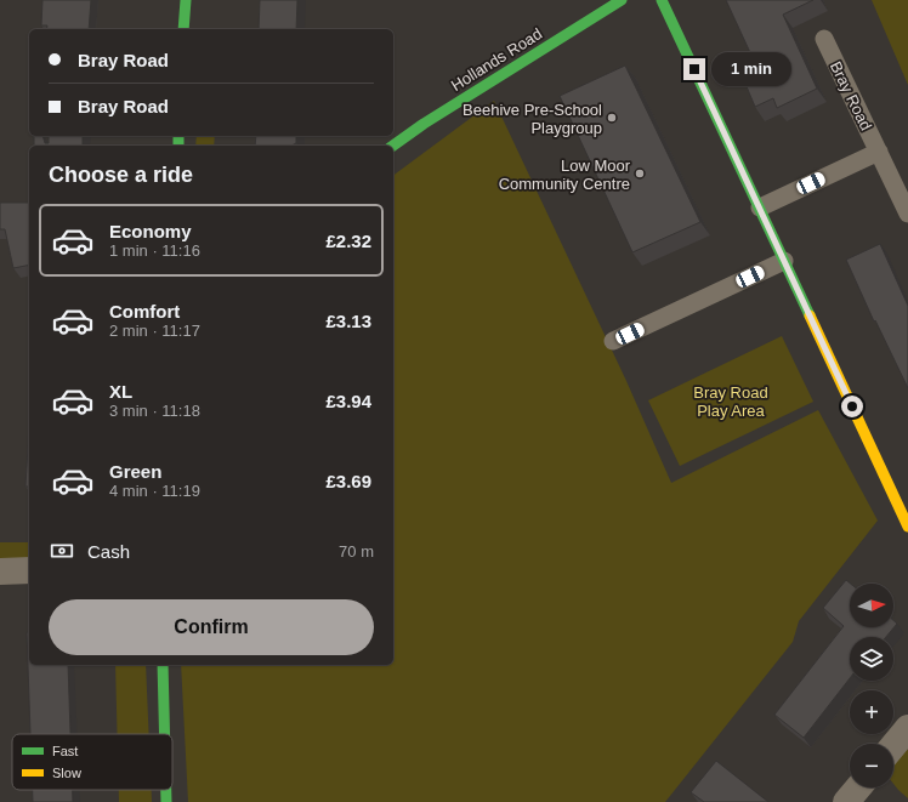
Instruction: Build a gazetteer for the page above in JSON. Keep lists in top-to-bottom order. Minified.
{"streets":{"street":["Hollands Road"],"lane":["Bray Road"]},"parks":["Bray Road Play Area"],"places":["Beehive Pre-School Playgroup","Low Moor Community Centre"],"legend":["Fast","Slow"],"north":"right","page":{"banner":["Bray Road","Bray Road"],"bubble":"1 min","heading":"Choose a ride","list":[{"name":"Economy","note":"1 min · 11:16","value":"£2.32"},{"name":"Comfort","note":"2 min · 11:17","value":"£3.13"},{"name":"XL","note":"3 min · 11:18","value":"£3.94"},{"name":"Green","note":"4 min · 11:19","value":"£3.69"}],"pay":["Cash","70 m"],"map_buttons":["+","−"],"buttons":"Confirm"}}
